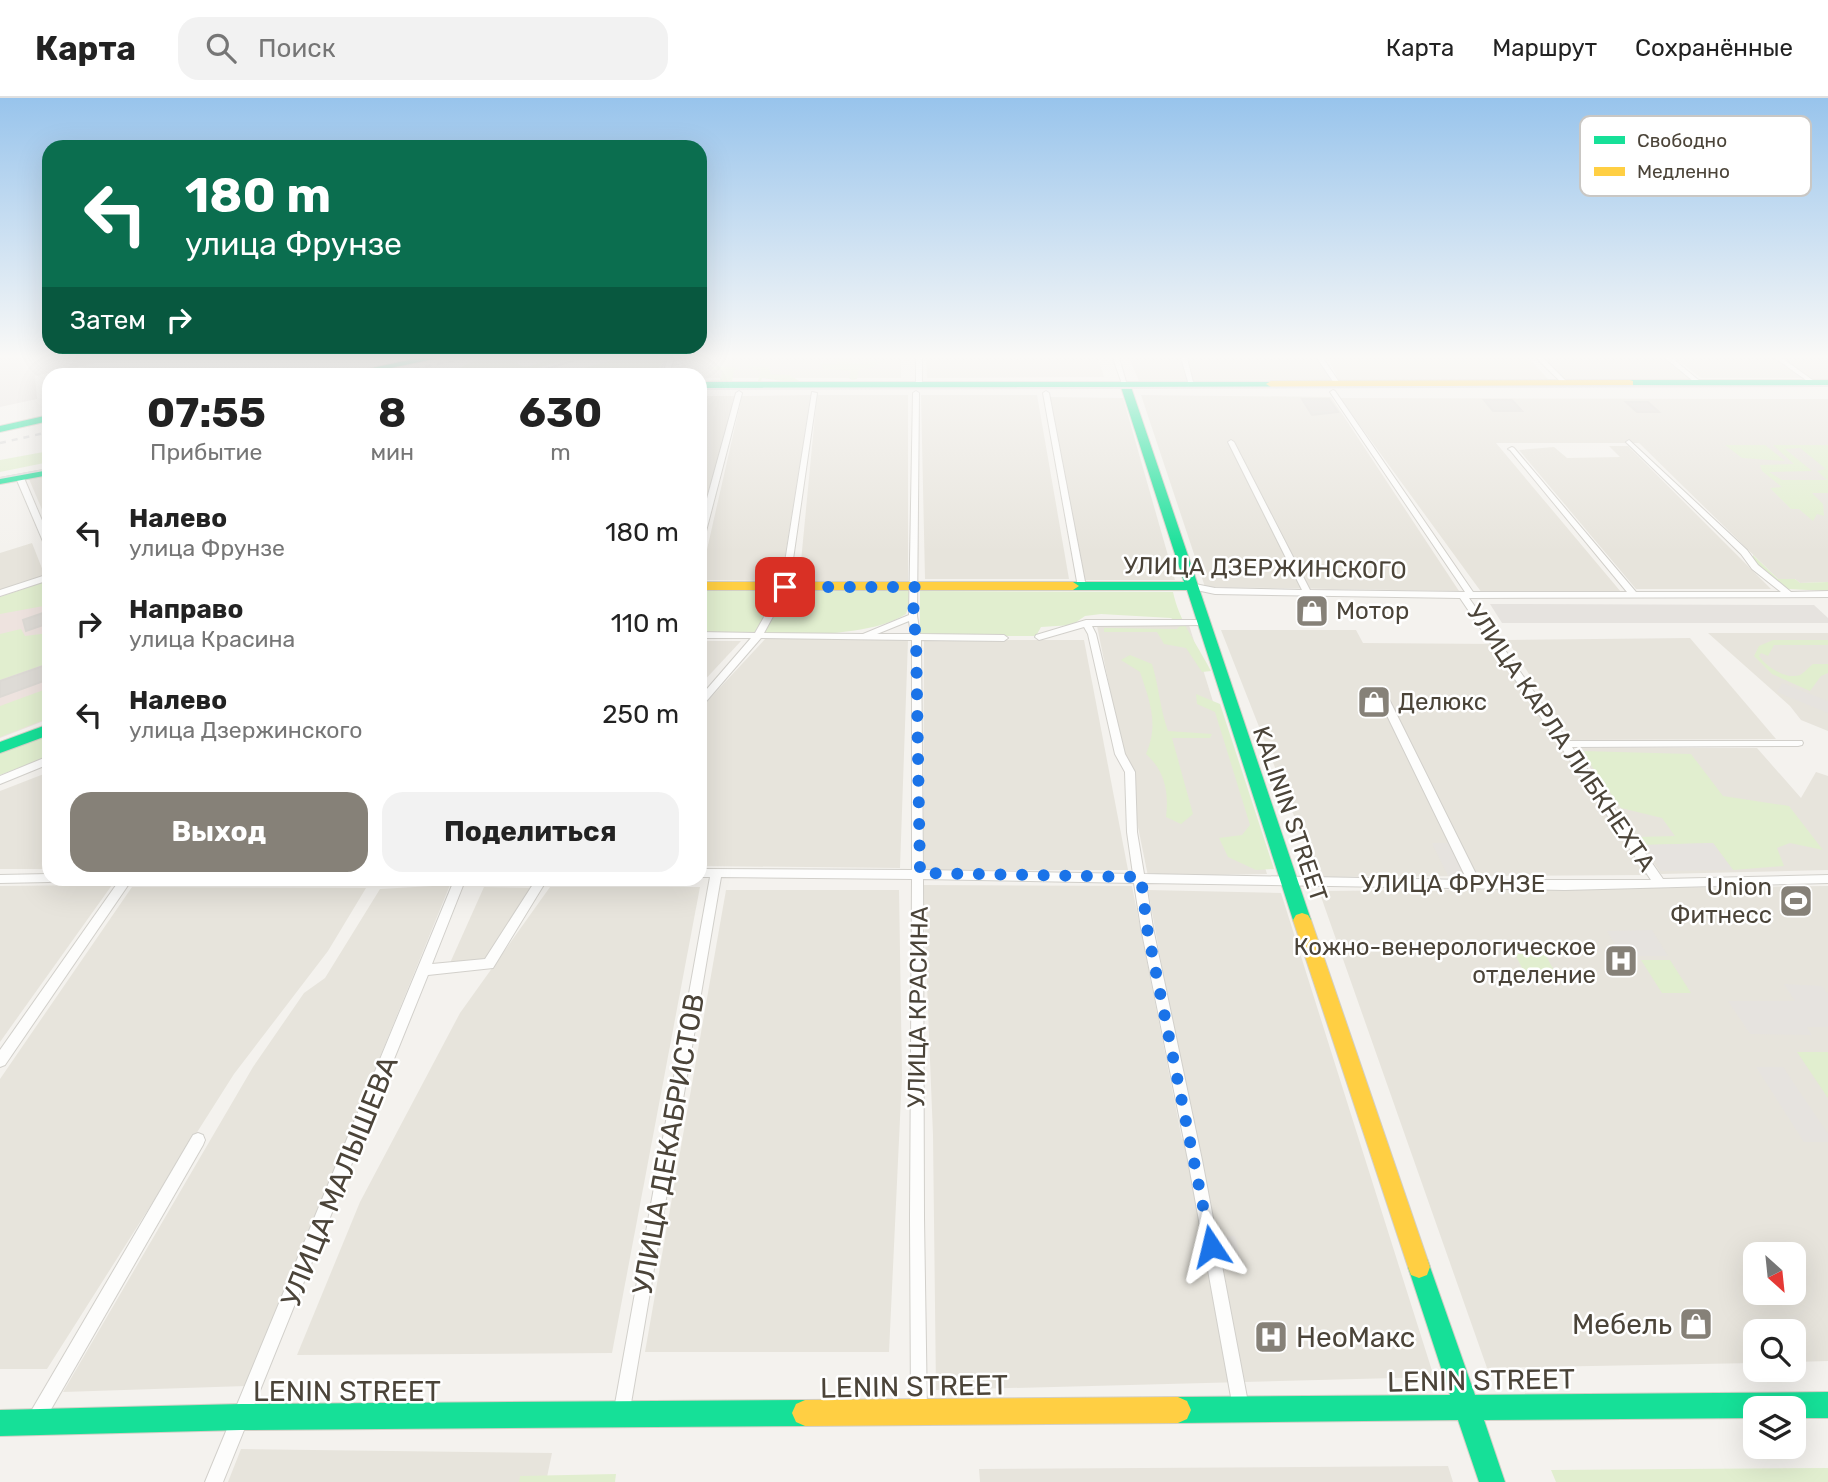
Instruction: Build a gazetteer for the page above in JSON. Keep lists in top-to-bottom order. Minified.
{"streets":{"street":["УЛИЦА ДЗЕРЖИНСКОГО","УЛИЦА КАРЛА ЛИБКНЕХТА","KALININ STREET","УЛИЦА ФРУНЗЕ","УЛИЦА КРАСИНА","УЛИЦА ДЕКАБРИСТОВ","УЛИЦА МАЛЫШЕВА","LENIN STREET"]},"crossings":[["УЛИЦА ДЗЕРЖИНСКОГО","УЛИЦА КАРЛА ЛИБКНЕХТА"],["УЛИЦА ДЗЕРЖИНСКОГО","KALININ STREET"],["УЛИЦА ДЗЕРЖИНСКОГО","УЛИЦА КРАСИНА"],["УЛИЦА КАРЛА ЛИБКНЕХТА","УЛИЦА ФРУНЗЕ"],["KALININ STREET","УЛИЦА ФРУНЗЕ"],["KALININ STREET","LENIN STREET"],["УЛИЦА ФРУНЗЕ","УЛИЦА КРАСИНА"],["УЛИЦА ФРУНЗЕ","УЛИЦА ДЕКАБРИСТОВ"],["УЛИЦА КРАСИНА","LENIN STREET"],["УЛИЦА ДЕКАБРИСТОВ","LENIN STREET"],["УЛИЦА МАЛЫШЕВА","LENIN STREET"]],"places":{"shop":["Мотор","Делюкс","Мебель"],"sports":["Union Фитнесс"],"hospital":["Кожно-венерологическое отделение","НеоМакс"]},"legend":["Свободно","Медленно"],"north":"bottom right","page":{"header":"Карта","search":"Поиск","nav":["Карта","Маршрут","Сохранённые"],"turn":["180 m","улица Фрунзе"],"then":"Затем","eta":["07:55","Прибытие","8","мин","630","m"],"list":[{"name":"Налево","note":"улица Фрунзе","value":"180 m"},{"name":"Направо","note":"улица Красина","value":"110 m"},{"name":"Налево","note":"улица Дзержинского","value":"250 m"}],"buttons":["Выход","Поделиться"]}}
